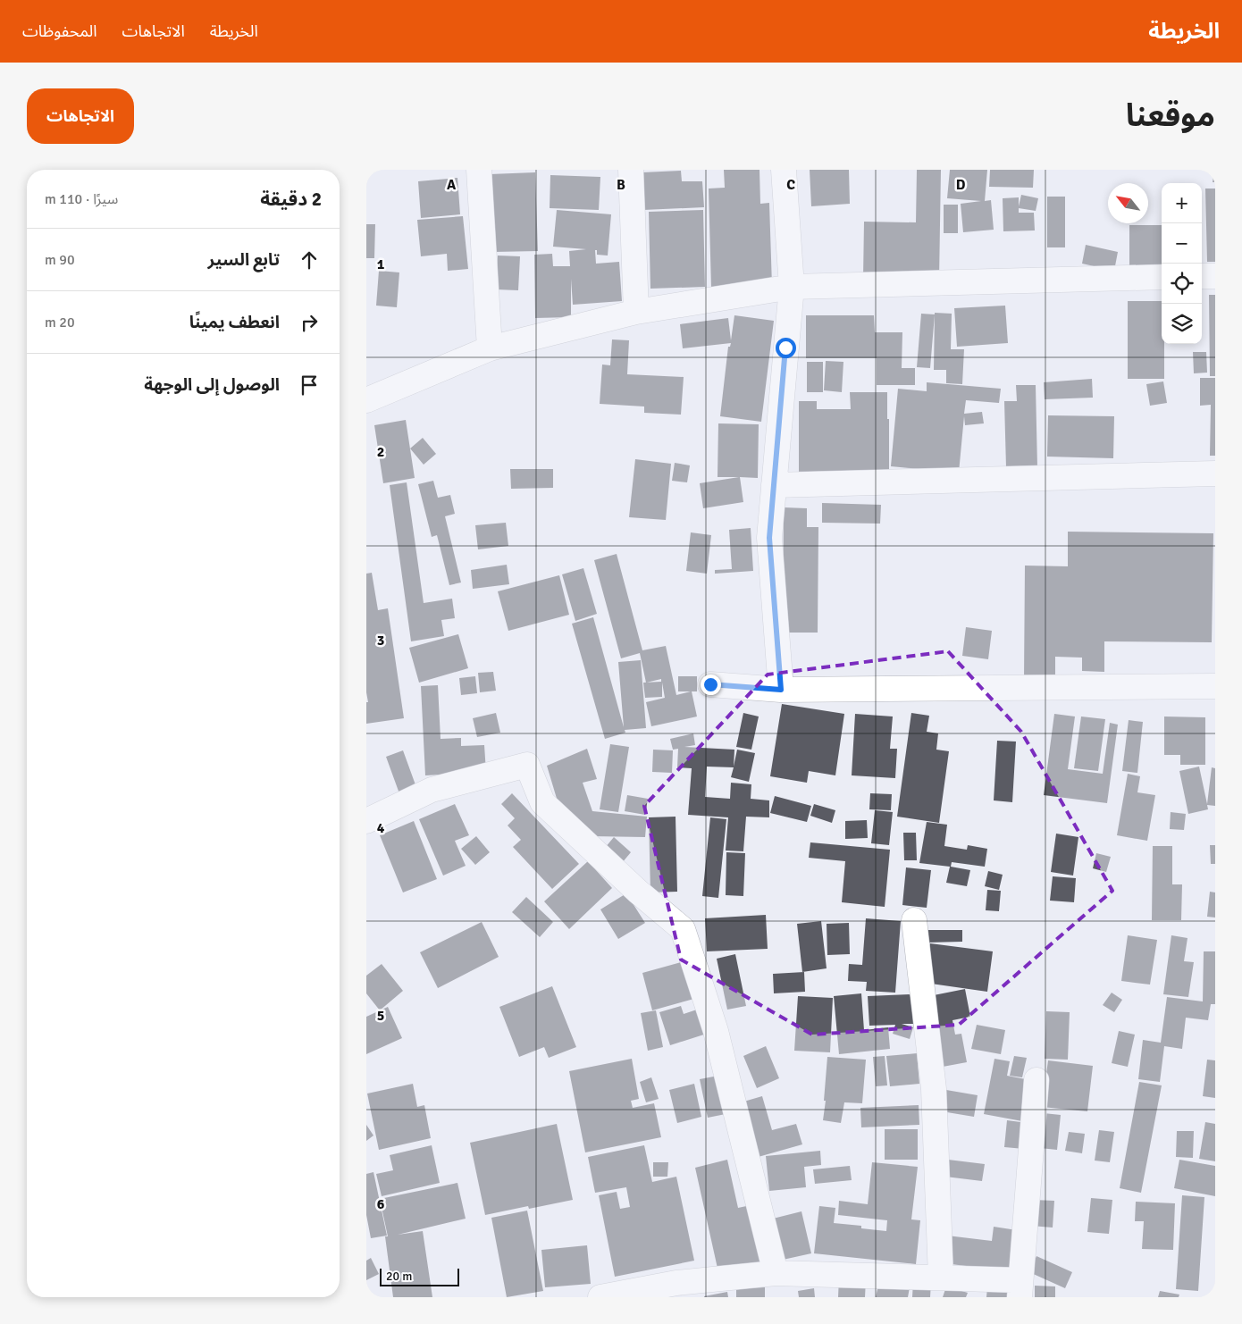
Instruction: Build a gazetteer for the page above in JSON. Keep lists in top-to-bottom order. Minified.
{"scale_bar":"20 m","north":"top left","page":{"header":"الخريطة","nav":["الخريطة","الاتجاهات","المحفوظات"],"title":"موقعنا","buttons":"الاتجاهات","heading":["2 دقيقة","سيرًا · 110 m"],"map_buttons":["+","−"],"list":[["تابع السير","90 m"],["انعطف يمينًا","20 m"],"الوصول إلى الوجهة"],"scale":"20 m"},"grid":{"columns":["A","B","C","D"],"rows":["1","2","3","4","5","6"]}}
